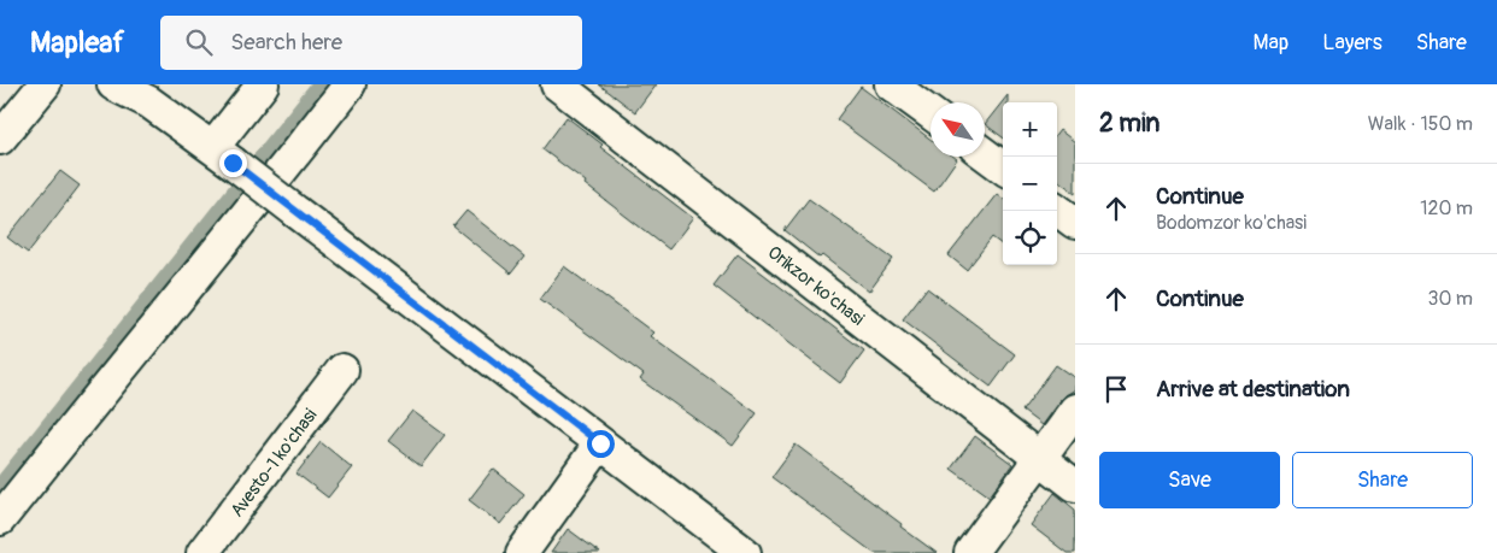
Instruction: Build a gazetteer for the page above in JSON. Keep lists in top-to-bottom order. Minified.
{"streets":{"street":["Orikzor ko'chasi","Avesto-1 ko'chasi"]},"north":"top left","page":{"header":"Mapleaf","search":"Search here","nav":["Map","Layers","Share"],"heading":["2 min","Walk · 150 m"],"map_buttons":["+","−"],"list":[["Continue","Bodomzor ko'chasi","120 m"],["Continue","30 m"],"Arrive at destination"],"buttons":["Save","Share"]}}
